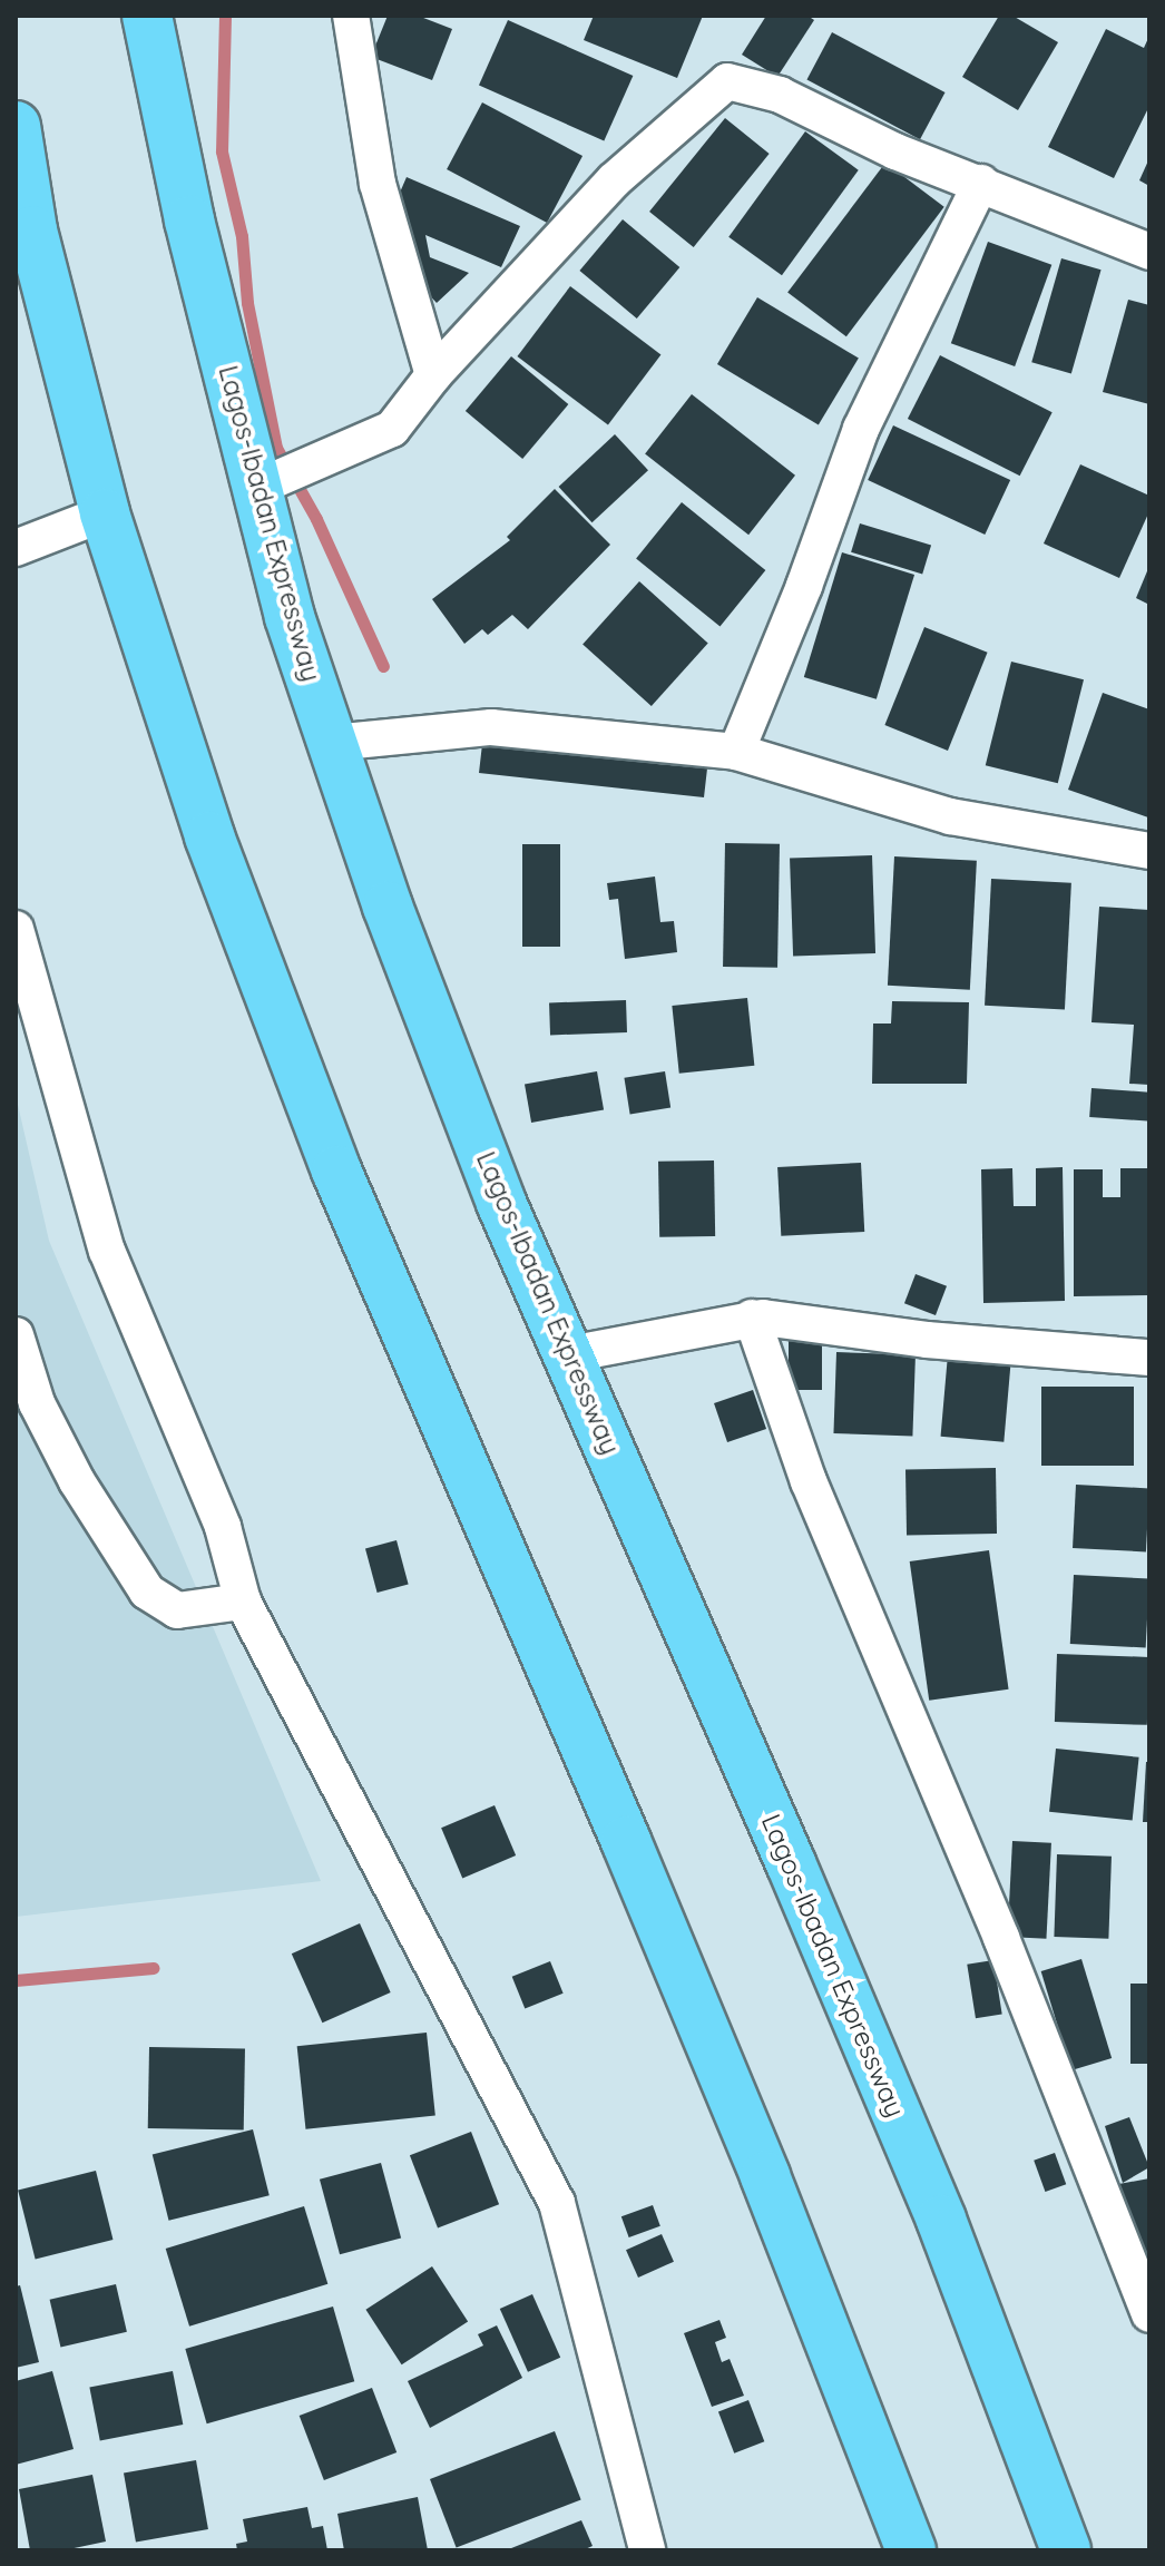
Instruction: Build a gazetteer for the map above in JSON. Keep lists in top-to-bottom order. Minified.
{"streets":{"highway":["Lagos-Ibadan Expressway"]}}
